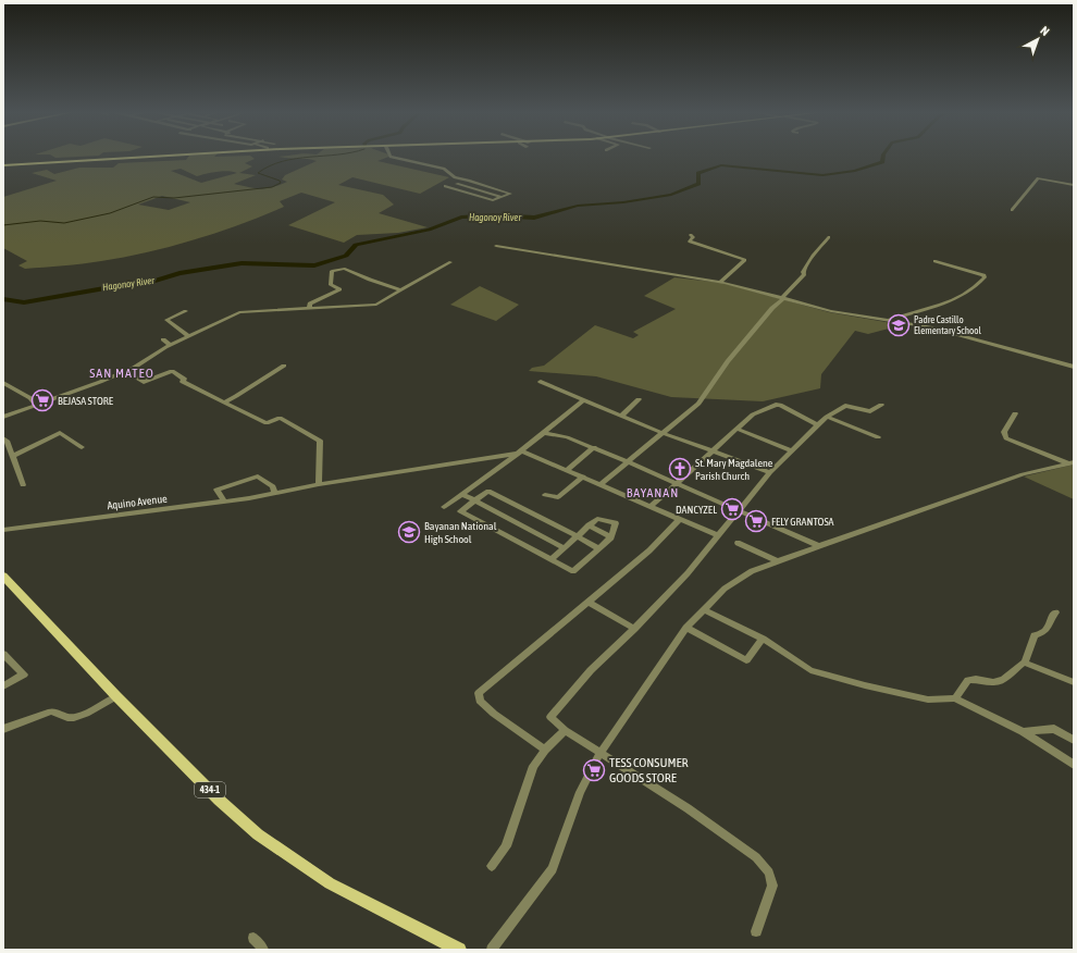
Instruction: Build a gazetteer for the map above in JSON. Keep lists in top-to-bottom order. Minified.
{"streets":{"main road":["434-1"],"street":["Aquino Avenue"]},"districts":["SAN MATEO","BAYANAN"],"water":["Hagonoy River"],"places":{"school or university":["Padre Castillo Elementary School","Bayanan National High School"],"supermarket":["BEJASA STORE","DANCYZEL","FELY GRANTOSA","TESS CONSUMER GOODS STORE"],"church":["St. Mary Magdalene Parish Church"]},"north":"top right"}
